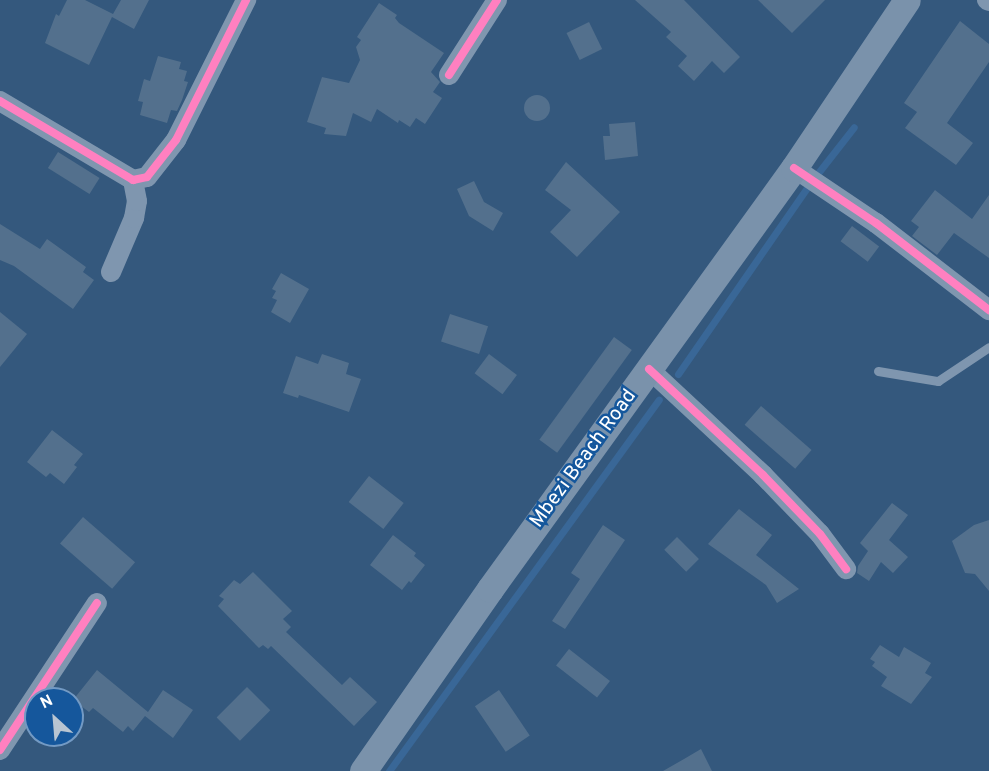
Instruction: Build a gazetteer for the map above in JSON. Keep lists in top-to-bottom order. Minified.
{"streets":{"main road":["Mbezi Beach Road"]},"north":"top left"}
